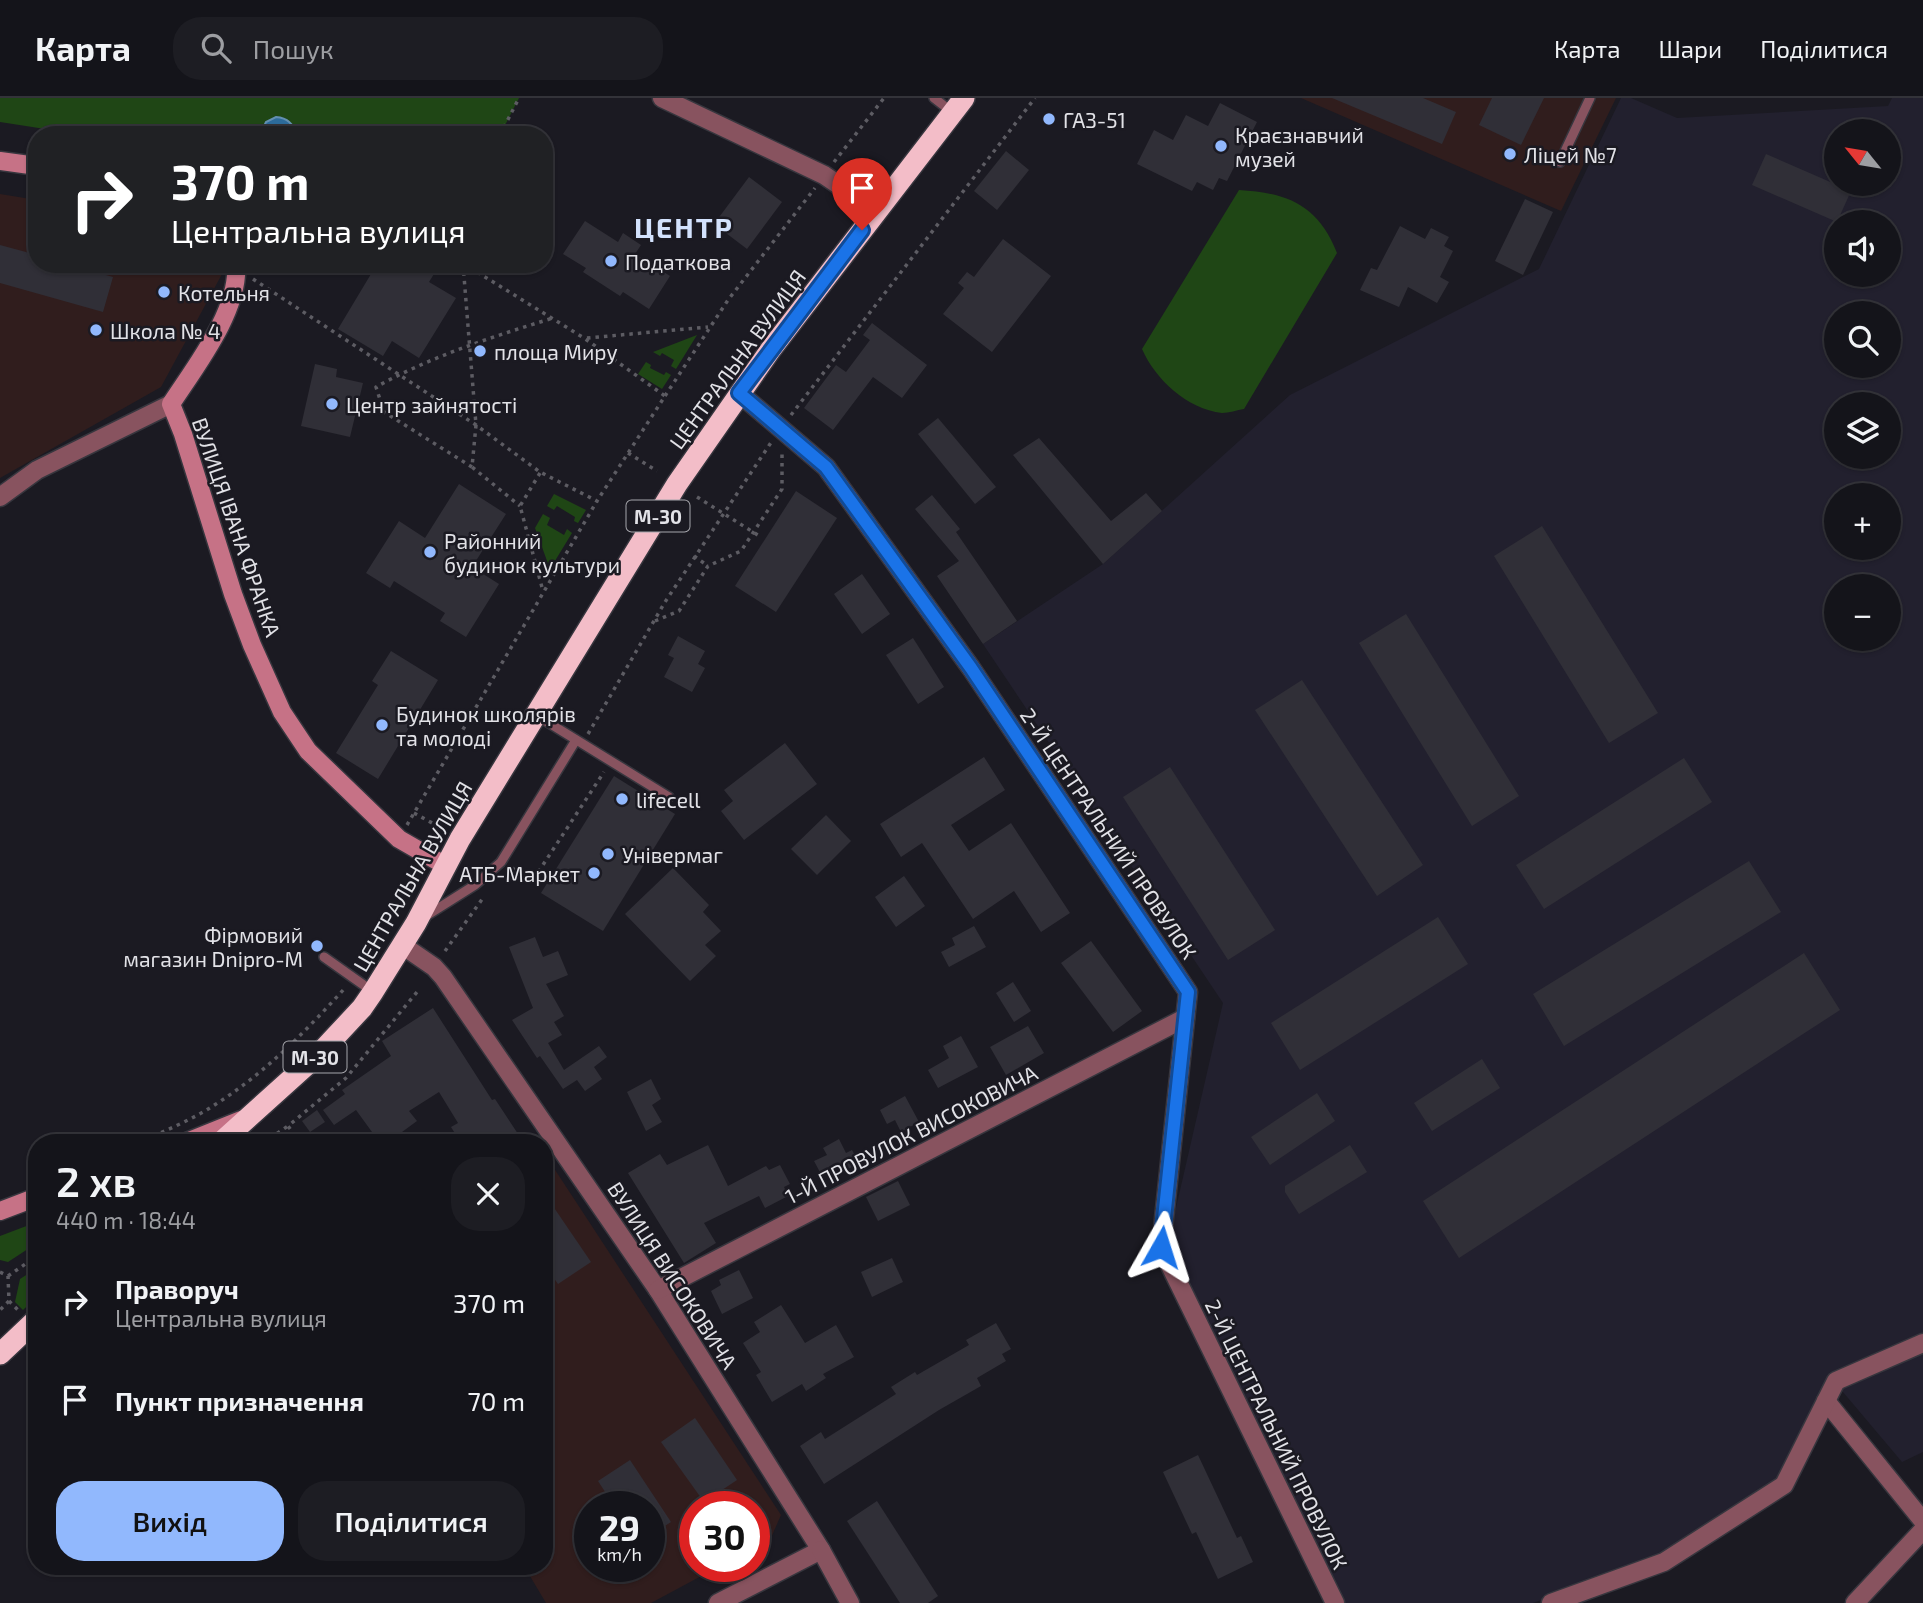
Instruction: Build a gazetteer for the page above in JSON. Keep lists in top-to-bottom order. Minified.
{"streets":{"highway":["ЦЕНТРАЛЬНА ВУЛИЦЯ","М-30"],"street":["ВУЛИЦЯ ІВАНА ФРАНКА","2-Й ЦЕНТРАЛЬНИЙ ПРОВУЛОК","1-Й ПРОВУЛОК ВИСОКОВИЧА","ВУЛИЦЯ ВИСОКОВИЧА"]},"crossings":[["ЦЕНТРАЛЬНА ВУЛИЦЯ","М-30"],["ЦЕНТРАЛЬНА ВУЛИЦЯ","ВУЛИЦЯ ІВАНА ФРАНКА"],["ЦЕНТРАЛЬНА ВУЛИЦЯ","2-Й ЦЕНТРАЛЬНИЙ ПРОВУЛОК"],["ЦЕНТРАЛЬНА ВУЛИЦЯ","ВУЛИЦЯ ВИСОКОВИЧА"],["2-Й ЦЕНТРАЛЬНИЙ ПРОВУЛОК","1-Й ПРОВУЛОК ВИСОКОВИЧА"],["1-Й ПРОВУЛОК ВИСОКОВИЧА","ВУЛИЦЯ ВИСОКОВИЧА"]],"districts":["ЦЕНТР"],"places":["ГАЗ-51","Краєзнавчий музей","Ліцей №7","Податкова","Котельня","Школа № 4","площа Миру","Центр зайнятості","Районний будинок культури","Будинок школярів та молоді","lifecell","Універмаг","АТБ-Маркет","Фірмовий магазин Dnipro-M"],"north":"top left","page":{"header":"Карта","search":"Пошук","nav":["Карта","Шари","Поділитися"],"map_buttons":["+","−"],"turn":["370 m","Центральна вулиця"],"heading":["2 хв","440 m · 18:44"],"list":[{"name":"Праворуч","note":"Центральна вулиця","value":"370 m"},{"name":"Пункт призначення","value":"70 m"}],"buttons":["Вихід","Поділитися"],"speed":"29 km/h","limit":"30"}}
